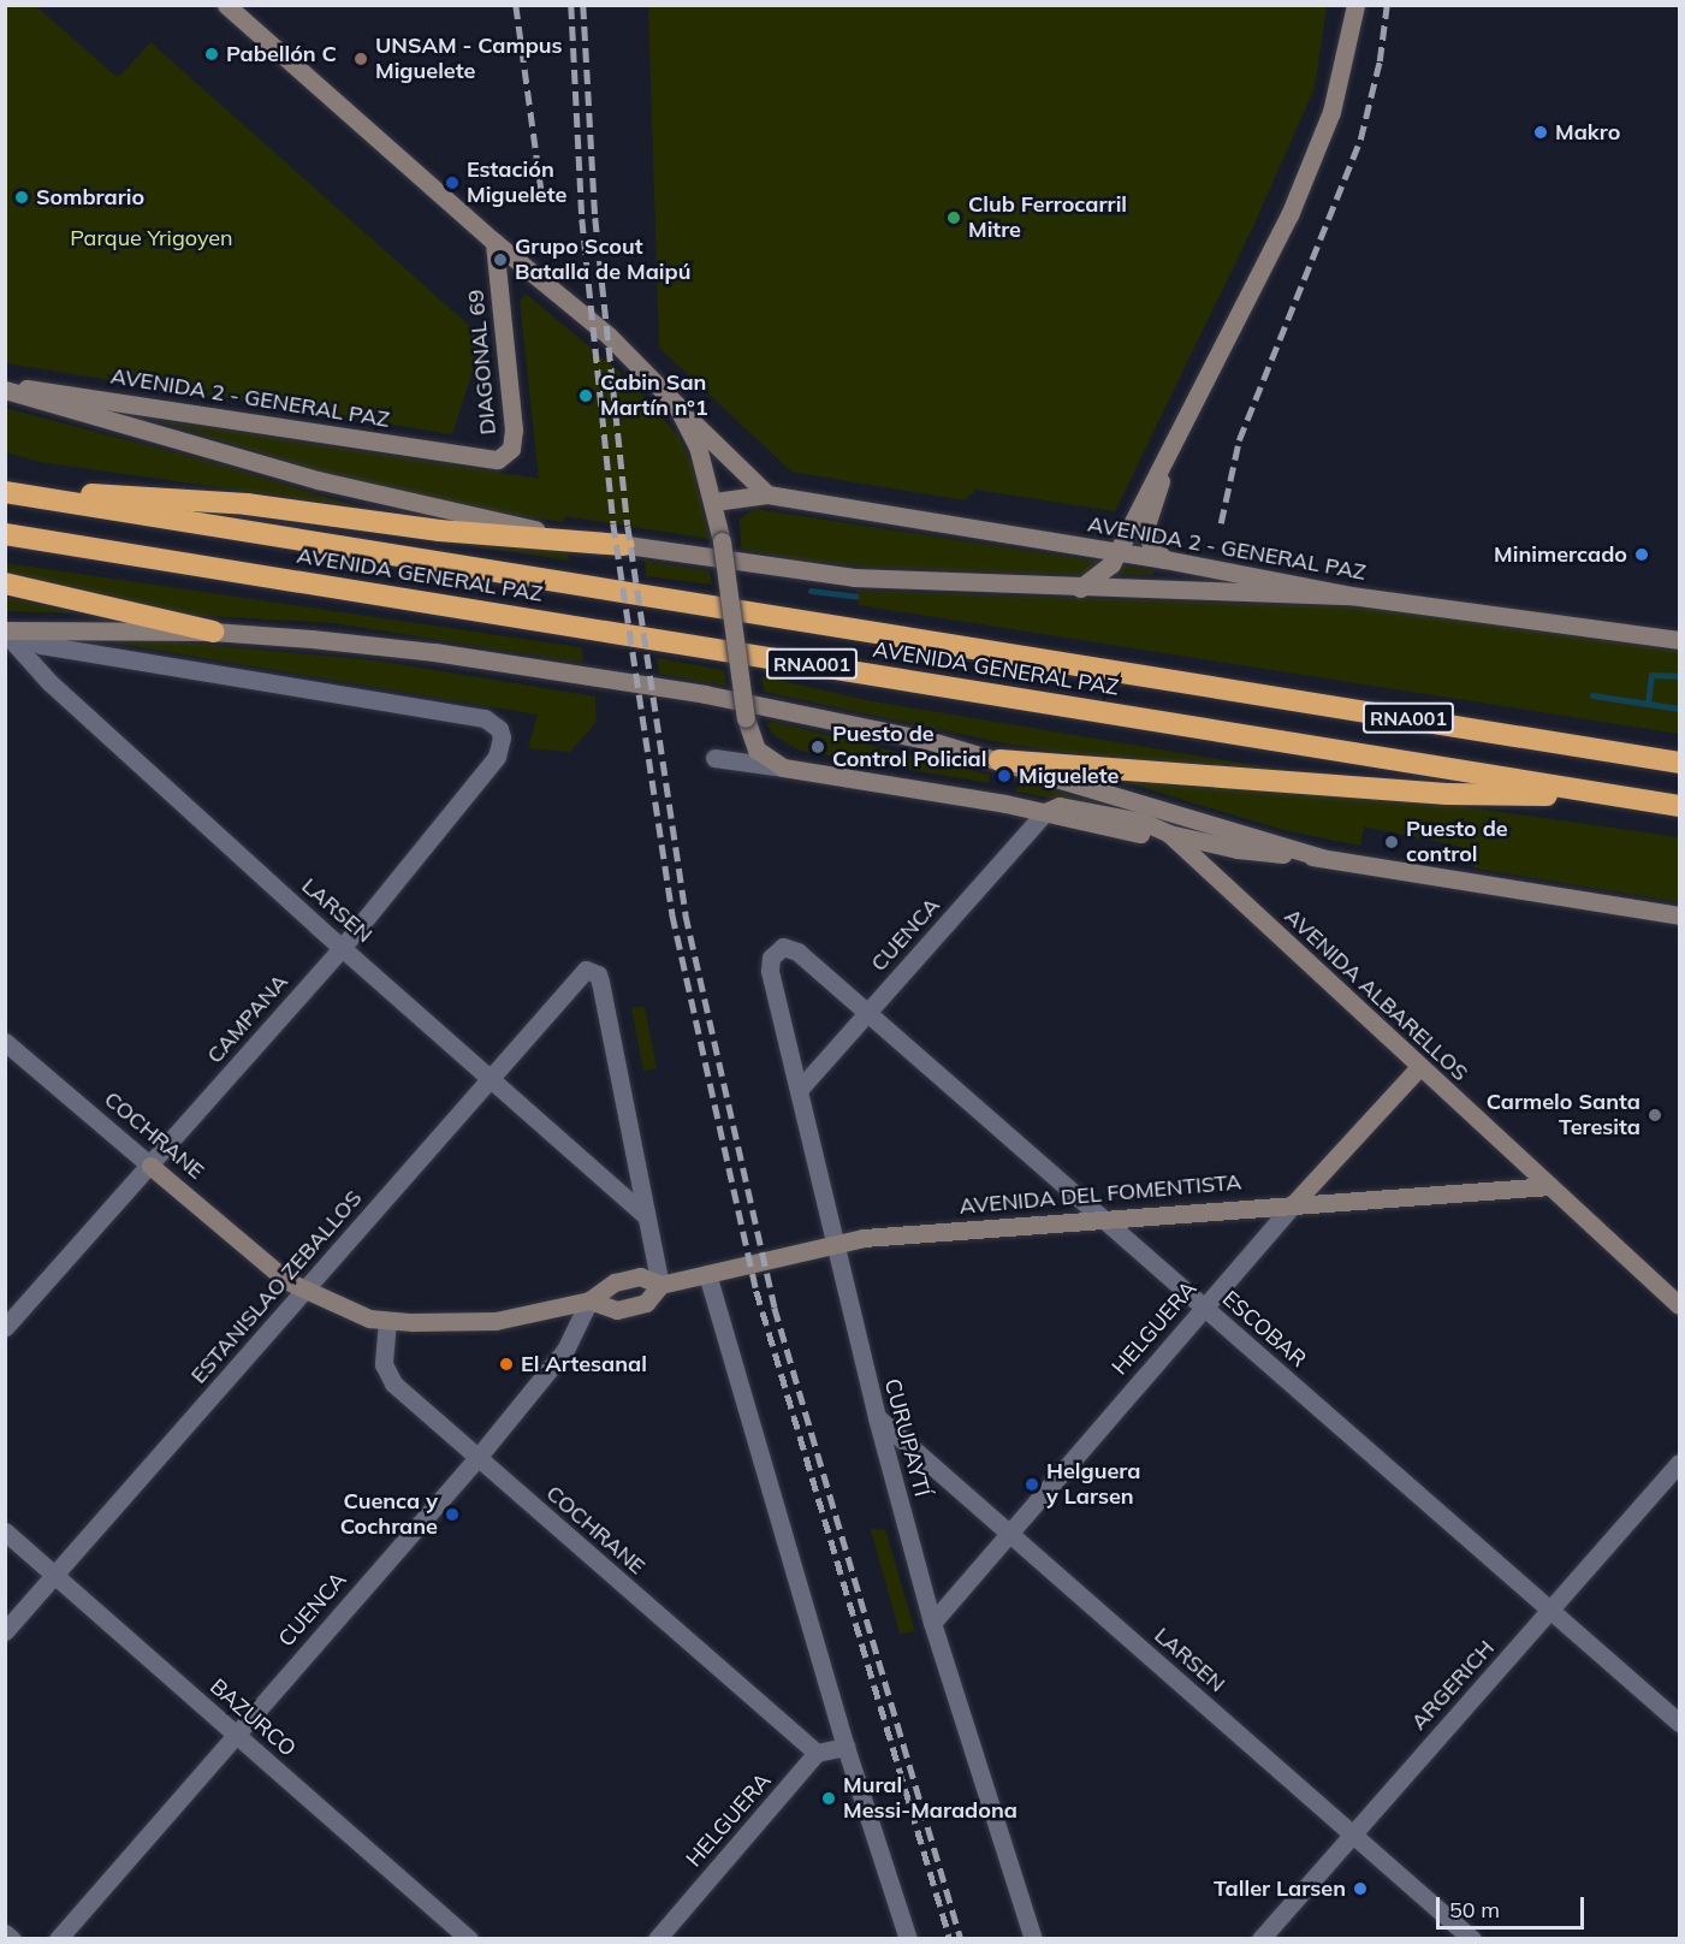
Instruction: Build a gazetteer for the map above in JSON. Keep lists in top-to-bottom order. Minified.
{"streets":{"highway":["AVENIDA GENERAL PAZ","RNA001"],"street":["DIAGONAL 69","AVENIDA 2 - GENERAL PAZ","LARSEN","CUENCA","AVENIDA ALBARELLOS","CAMPANA","COCHRANE","AVENIDA DEL FOMENTISTA","ESTANISLAO ZEBALLOS","HELGUERA","ESCOBAR","CURUPAYTÍ","ARGERICH","BAZURCO"]},"crossings":[["DIAGONAL 69","AVENIDA 2 - GENERAL PAZ"],["LARSEN","CAMPANA"],["LARSEN","ESTANISLAO ZEBALLOS"],["LARSEN","HELGUERA"],["LARSEN","CURUPAYTÍ"],["LARSEN","ARGERICH"],["CUENCA","COCHRANE"],["CUENCA","AVENIDA DEL FOMENTISTA"],["CUENCA","ESCOBAR"],["CUENCA","CURUPAYTÍ"],["CUENCA","BAZURCO"],["AVENIDA ALBARELLOS","AVENIDA DEL FOMENTISTA"],["AVENIDA ALBARELLOS","HELGUERA"],["CAMPANA","COCHRANE"],["COCHRANE","AVENIDA DEL FOMENTISTA"],["COCHRANE","ESTANISLAO ZEBALLOS"],["COCHRANE","HELGUERA"],["AVENIDA DEL FOMENTISTA","ESTANISLAO ZEBALLOS"],["AVENIDA DEL FOMENTISTA","HELGUERA"],["AVENIDA DEL FOMENTISTA","ESCOBAR"],["AVENIDA DEL FOMENTISTA","CURUPAYTÍ"],["ESTANISLAO ZEBALLOS","BAZURCO"],["HELGUERA","ESCOBAR"],["HELGUERA","CURUPAYTÍ"],["ESCOBAR","CURUPAYTÍ"],["ESCOBAR","ARGERICH"]],"parks":["Parque Yrigoyen"],"places":["Pabellón C","UNSAM - Campus Miguelete","Makro","Estación Miguelete","Sombrario","Club Ferrocarril Mitre","Grupo Scout Batalla de Maipú","Cabin San Martín n°1","Minimercado","Puesto de Control Policial","Miguelete","Puesto de control","Carmelo Santa Teresita","El Artesanal","Helguera y Larsen","Cuenca y Cochrane","Mural Messi-Maradona","Taller Larsen"],"scale_bar":"50 m"}
